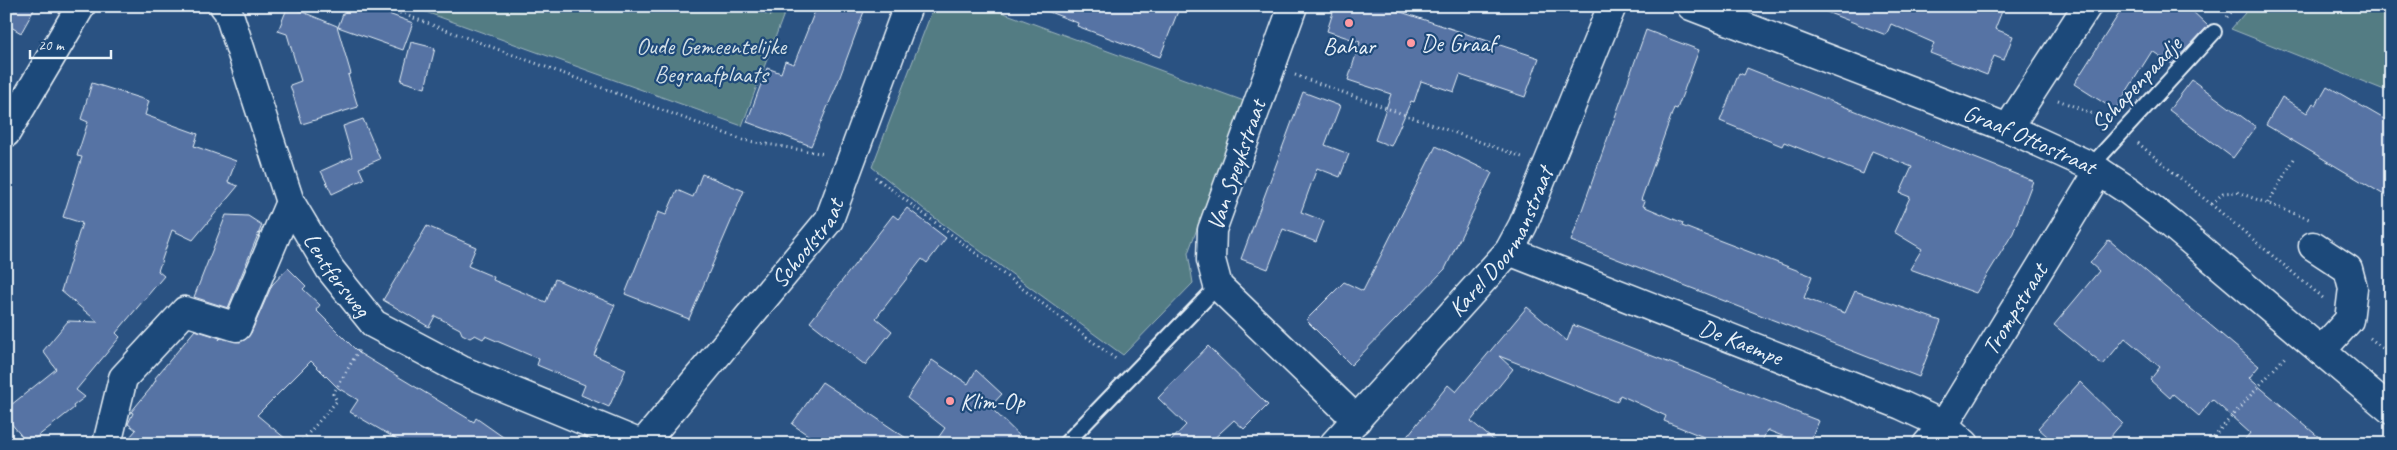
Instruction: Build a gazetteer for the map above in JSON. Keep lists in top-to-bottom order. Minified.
{"streets":{"street":["Graaf Ottostraat","Van Speykstraat","Karel Doormanstraat","Schoolstraat","Lentfersweg","Trompstraat","De Kaempe"],"lane":["Schapenpaadje"]},"crossings":[["Schapenpaadje","Graaf Ottostraat"],["Schapenpaadje","Trompstraat"],["Graaf Ottostraat","Trompstraat"],["Van Speykstraat","Karel Doormanstraat"],["Karel Doormanstraat","De Kaempe"],["Schoolstraat","Lentfersweg"],["Trompstraat","De Kaempe"]],"parks":["Oude Gemeentelijke Begraafplaats"],"places":["Bahar","De Graaf","Klim-Op"],"scale_bar":"20 m"}
